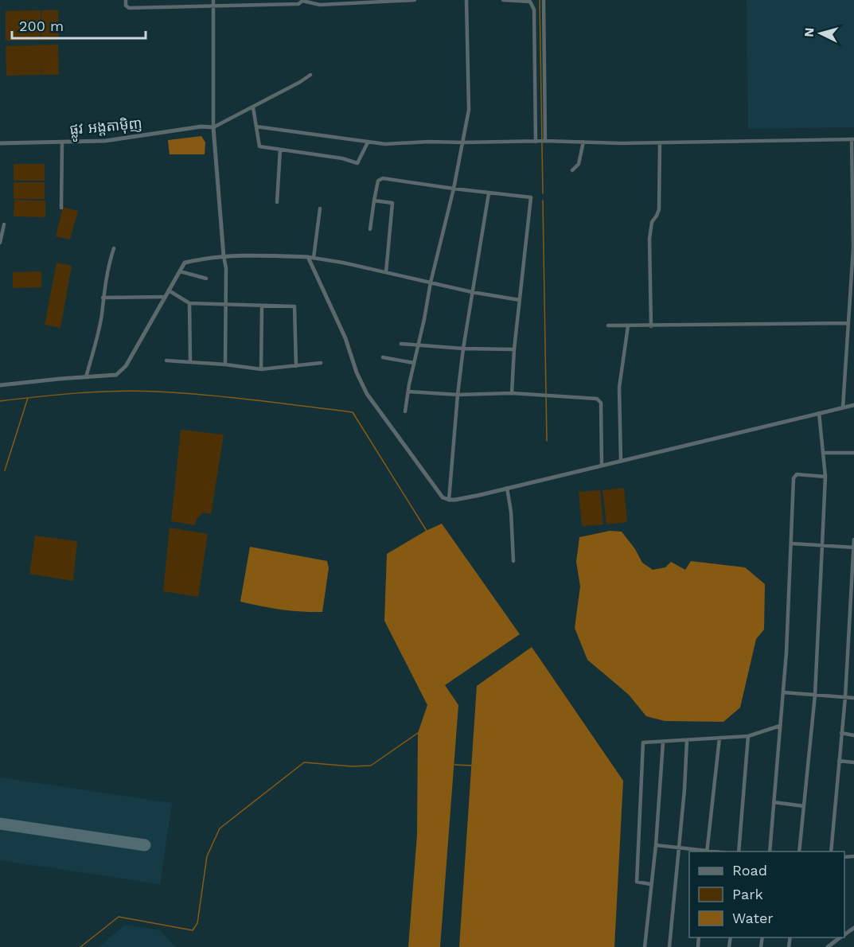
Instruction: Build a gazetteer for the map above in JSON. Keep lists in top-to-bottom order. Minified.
{"streets":{"street":["ផ្លូវ អង្តតាម៉ិញ"]},"legend":["Road","Park","Water"],"scale_bar":"200 m","north":"left"}
